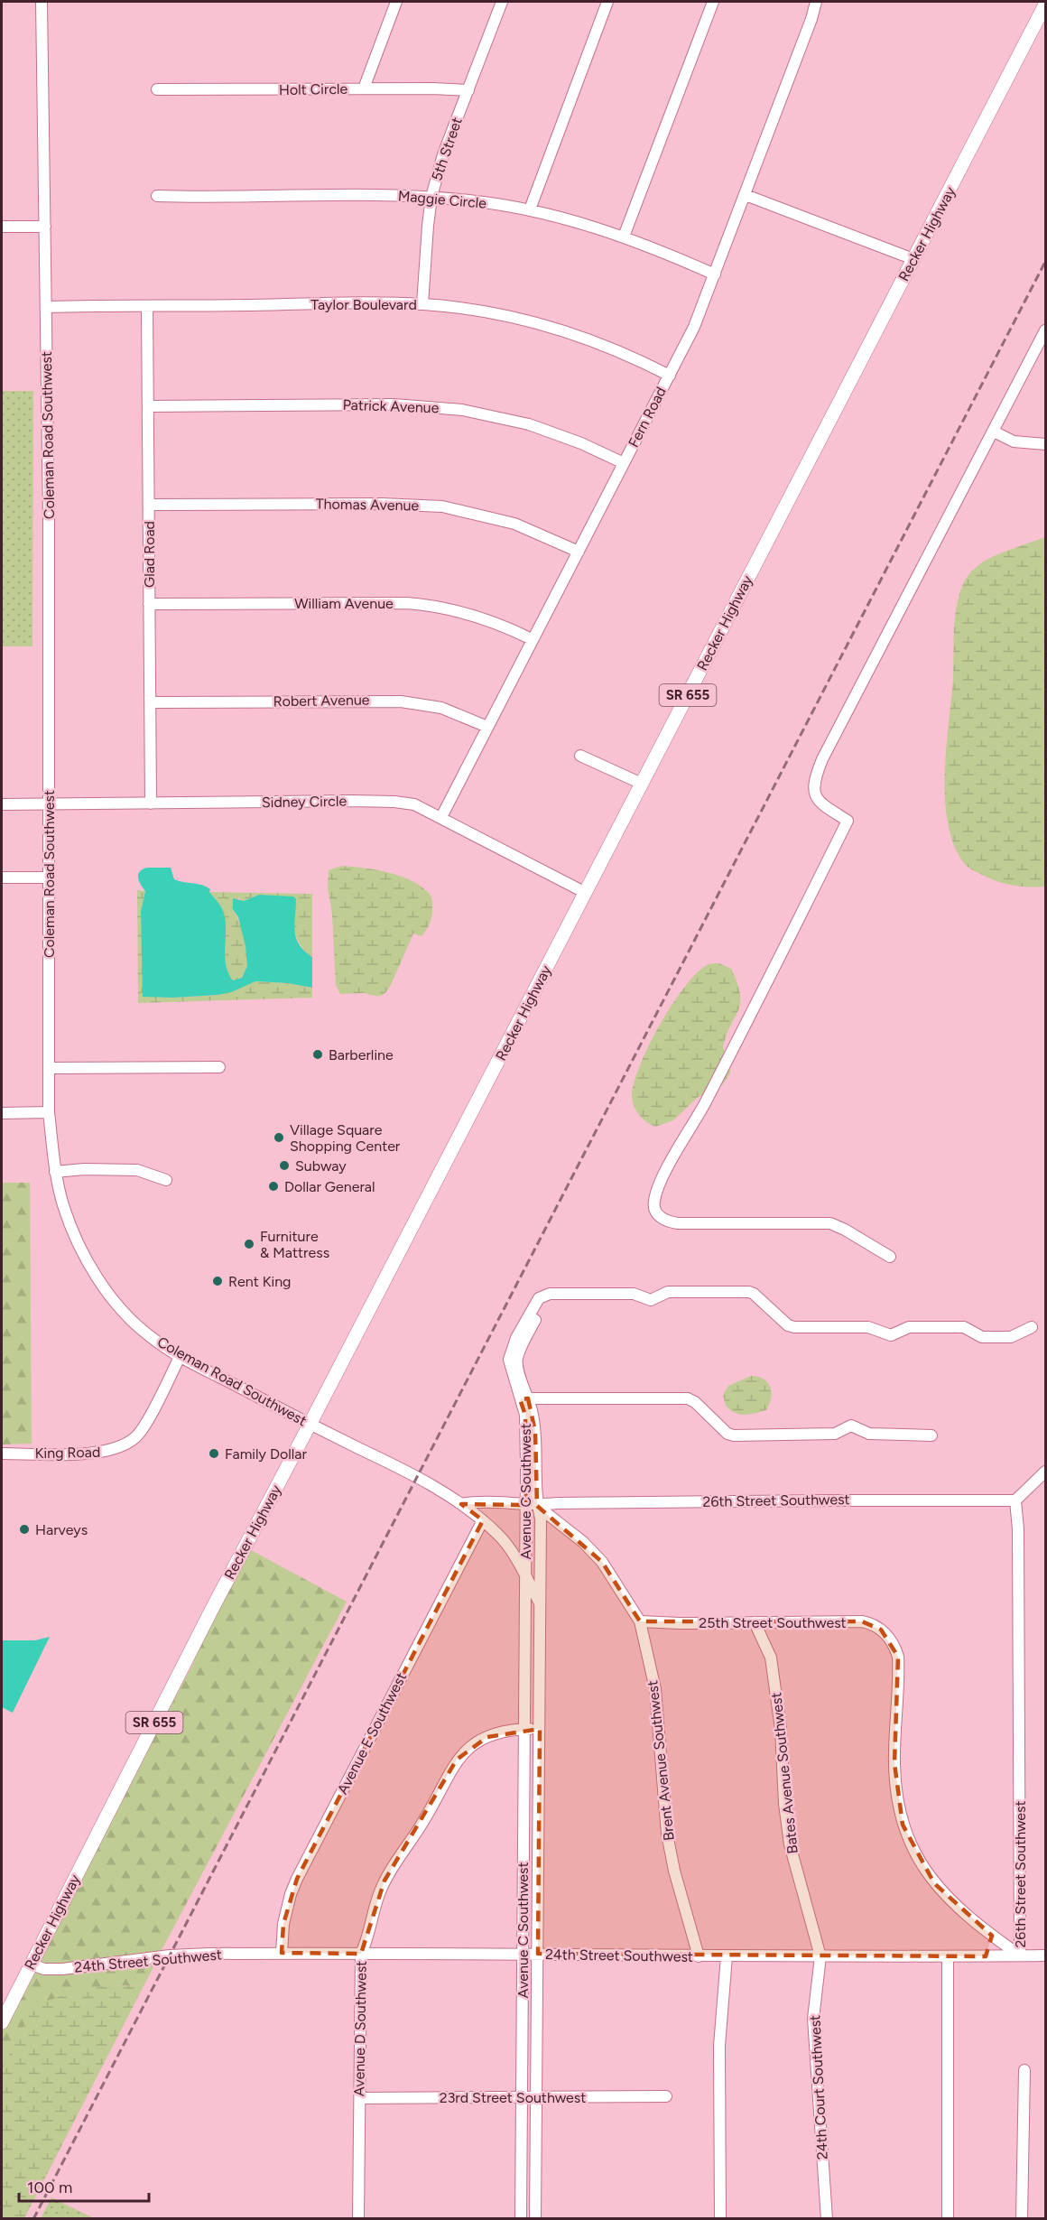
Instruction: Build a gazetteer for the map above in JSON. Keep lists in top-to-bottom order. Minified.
{"streets":{"main road":["Recker Highway","SR 655"],"street":["Holt Circle","5th Street","Maggie Circle","Taylor Boulevard","Patrick Avenue","Fern Road","Coleman Road Southwest","Thomas Avenue","Glad Road","William Avenue","Robert Avenue","Sidney Circle","King Road","Avenue C Southwest","26th Street Southwest","25th Street Southwest","Avenue E Southwest","Brent Avenue Southwest","Bates Avenue Southwest","24th Street Southwest","Avenue D Southwest","24th Court Southwest","23rd Street Southwest"]},"crossings":[["Holt Circle","5th Street"],["5th Street","Maggie Circle"],["5th Street","Taylor Boulevard"],["Maggie Circle","Fern Road"],["Recker Highway","Coleman Road Southwest"],["Recker Highway","Sidney Circle"],["Recker Highway","24th Street Southwest"],["Taylor Boulevard","Fern Road"],["Taylor Boulevard","Coleman Road Southwest"],["Taylor Boulevard","Glad Road"],["Patrick Avenue","Fern Road"],["Patrick Avenue","Glad Road"],["Fern Road","Thomas Avenue"],["Fern Road","William Avenue"],["Fern Road","Robert Avenue"],["Fern Road","Sidney Circle"],["Coleman Road Southwest","Sidney Circle"],["Coleman Road Southwest","King Road"],["Coleman Road Southwest","Avenue C Southwest"],["Coleman Road Southwest","Avenue E Southwest"],["Thomas Avenue","Glad Road"],["Glad Road","William Avenue"],["Glad Road","Robert Avenue"],["Glad Road","Sidney Circle"],["Avenue C Southwest","26th Street Southwest"],["Avenue C Southwest","Brent Avenue Southwest"],["Avenue C Southwest","24th Street Southwest"],["Avenue C Southwest","Avenue D Southwest"],["Avenue C Southwest","23rd Street Southwest"],["26th Street Southwest","Brent Avenue Southwest"],["26th Street Southwest","24th Street Southwest"],["25th Street Southwest","Brent Avenue Southwest"],["25th Street Southwest","Bates Avenue Southwest"],["Avenue E Southwest","24th Street Southwest"],["Brent Avenue Southwest","24th Street Southwest"],["Bates Avenue Southwest","24th Street Southwest"],["Bates Avenue Southwest","24th Court Southwest"],["24th Street Southwest","Avenue D Southwest"],["24th Street Southwest","24th Court Southwest"],["Avenue D Southwest","23rd Street Southwest"]],"places":["Barberline","Village Square Shopping Center","Subway","Dollar General","Furniture & Mattress","Rent King","Family Dollar","Harveys"],"scale_bar":"100 m"}
